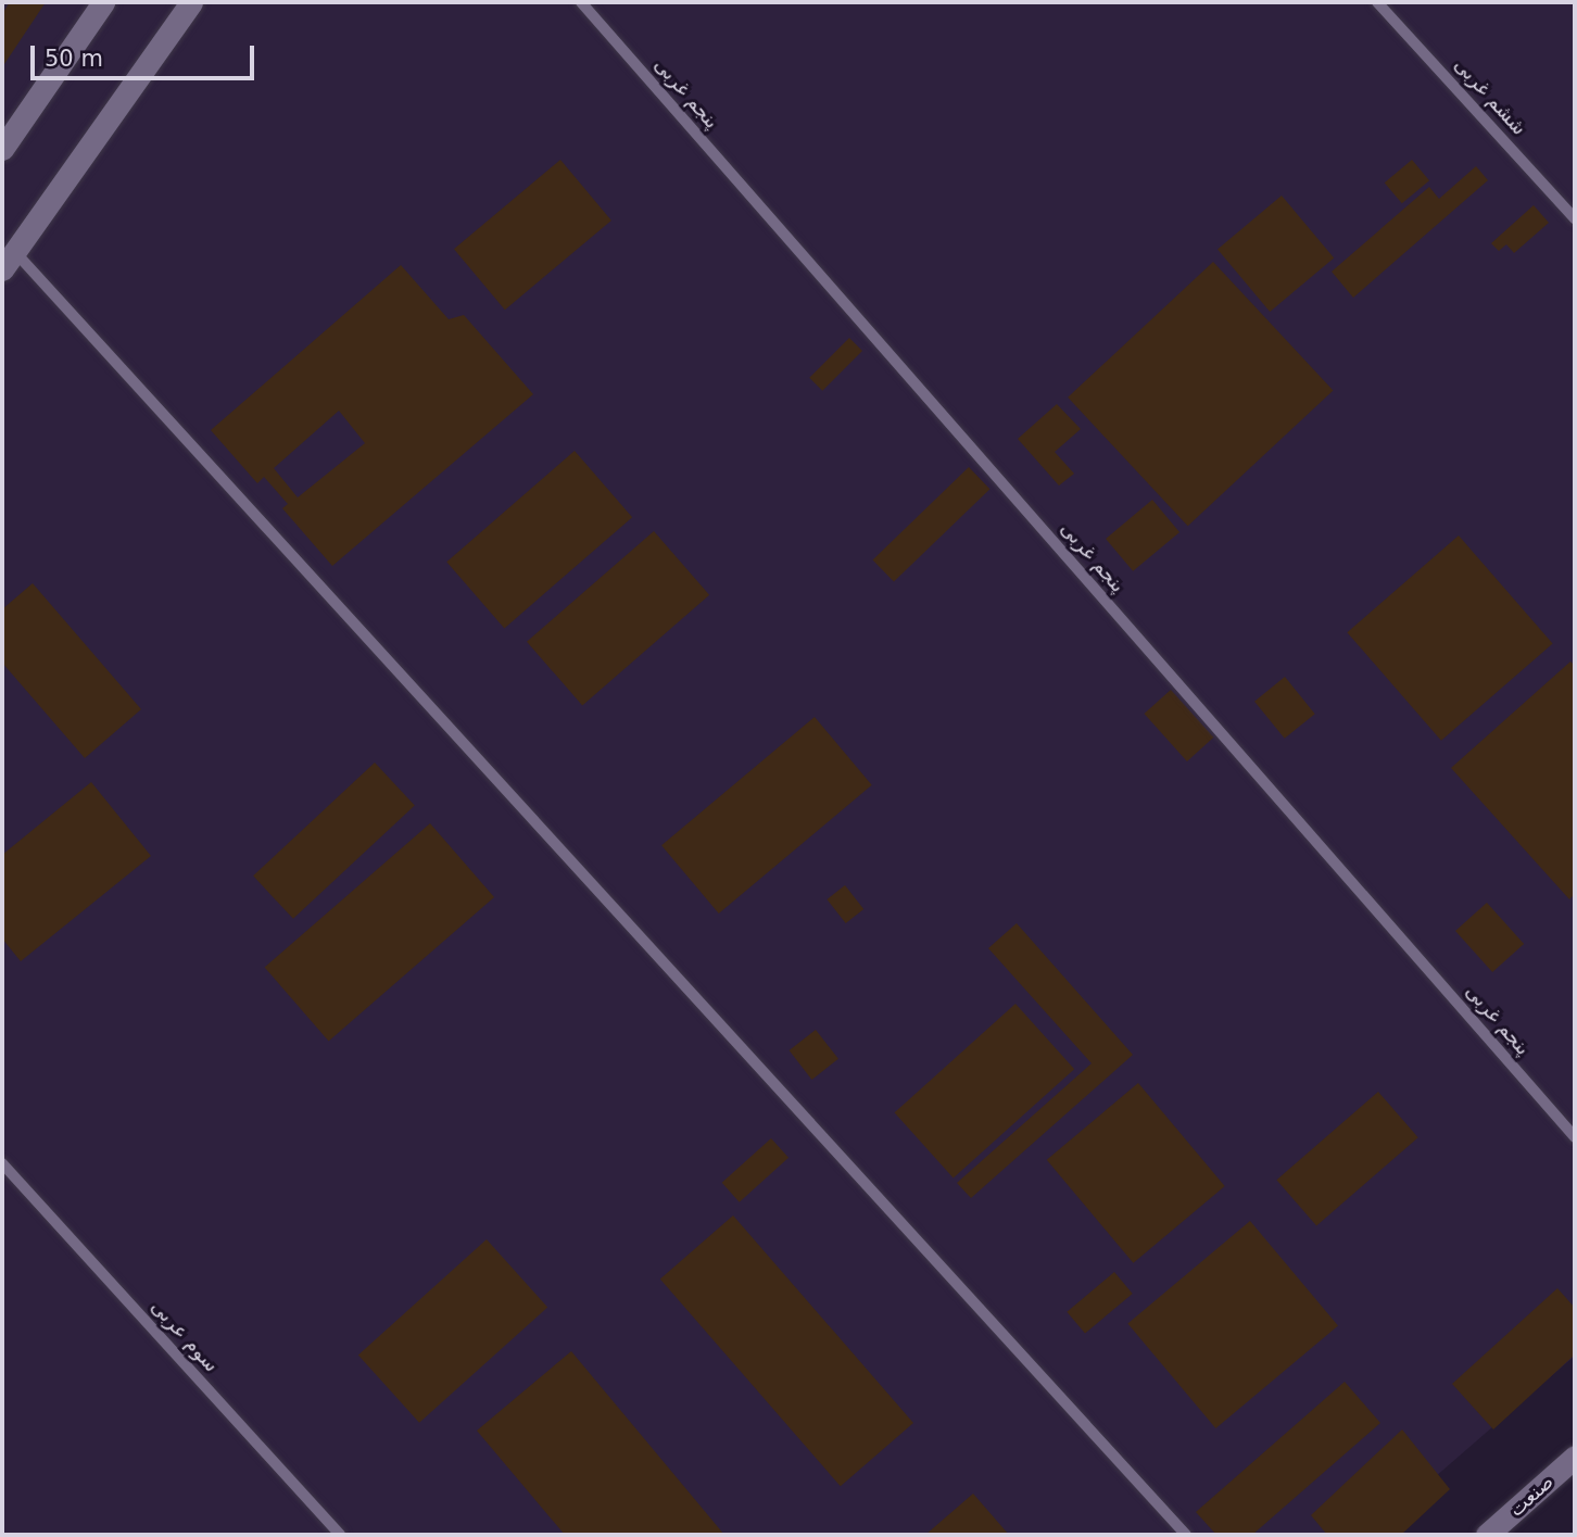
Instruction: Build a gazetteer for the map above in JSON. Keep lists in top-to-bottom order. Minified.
{"streets":{"main road":["صنعت"],"lane":["پنجم غربی","ششم غربی","سوم عربی"]},"scale_bar":"50 m"}
